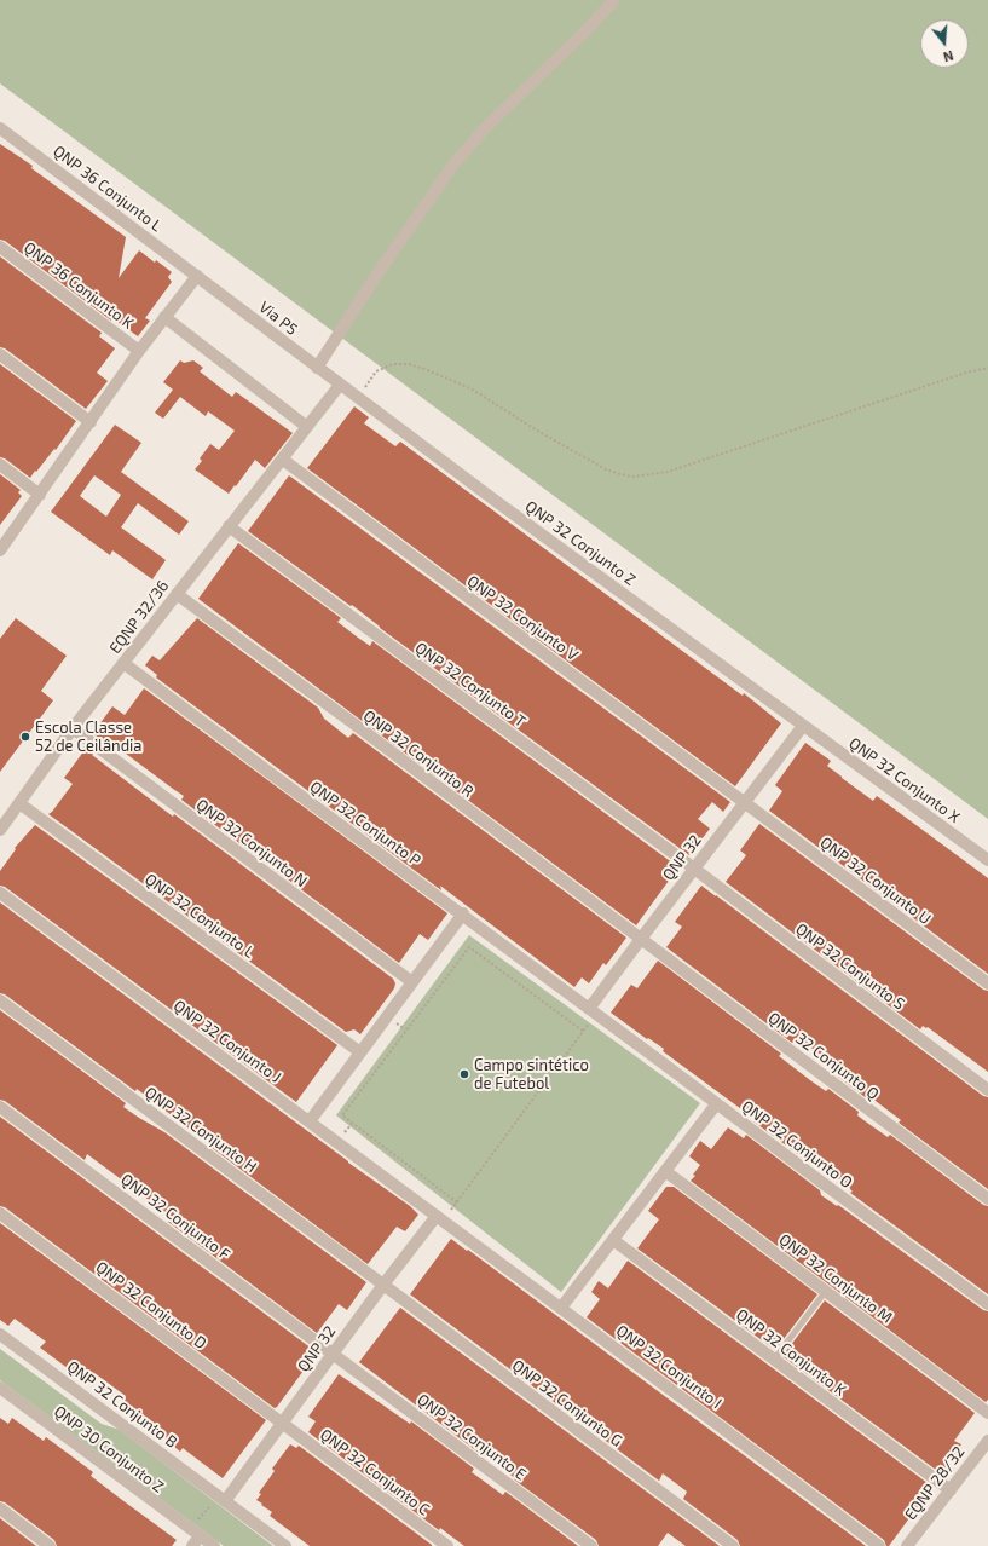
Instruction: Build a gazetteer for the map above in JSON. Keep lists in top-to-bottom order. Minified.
{"streets":{"street":["QNP 36 Conjunto L","QNP 36 Conjunto K","Via P5","QNP 32 Conjunto Z","EQNP 32/36","QNP 32 Conjunto V","QNP 32 Conjunto T","QNP 32 Conjunto R","QNP 32 Conjunto X","QNP 32 Conjunto P","QNP 32 Conjunto N","QNP 32","QNP 32 Conjunto U","QNP 32 Conjunto L","QNP 32 Conjunto S","QNP 32 Conjunto J","QNP 32 Conjunto Q","QNP 32 Conjunto H","QNP 32 Conjunto O","QNP 32 Conjunto F","QNP 32 Conjunto M","QNP 32 Conjunto D","QNP 32 Conjunto K","QNP 32 Conjunto I","QNP 32 Conjunto G","QNP 32 Conjunto B","QNP 32 Conjunto E","QNP 30 Conjunto Z","QNP 32 Conjunto C","EQNP 28/32"]},"crossings":[["QNP 36 Conjunto L","Via P5"],["Via P5","QNP 32 Conjunto Z"],["Via P5","EQNP 32/36"],["QNP 32 Conjunto Z","EQNP 32/36"],["QNP 32 Conjunto Z","QNP 32 Conjunto X"],["QNP 32 Conjunto Z","QNP 32"],["EQNP 32/36","QNP 32 Conjunto V"],["EQNP 32/36","QNP 32 Conjunto T"],["EQNP 32/36","QNP 32 Conjunto R"],["EQNP 32/36","QNP 32 Conjunto P"],["EQNP 32/36","QNP 32 Conjunto N"],["EQNP 32/36","QNP 32 Conjunto L"],["QNP 32 Conjunto V","QNP 32"],["QNP 32 Conjunto V","QNP 32 Conjunto U"],["QNP 32 Conjunto T","QNP 32"],["QNP 32 Conjunto T","QNP 32 Conjunto S"],["QNP 32 Conjunto R","QNP 32"],["QNP 32 Conjunto R","QNP 32 Conjunto Q"],["QNP 32 Conjunto X","QNP 32"],["QNP 32 Conjunto P","QNP 32"],["QNP 32 Conjunto P","QNP 32 Conjunto O"],["QNP 32","QNP 32 Conjunto U"],["QNP 32","QNP 32 Conjunto S"],["QNP 32","QNP 32 Conjunto J"],["QNP 32","QNP 32 Conjunto Q"],["QNP 32","QNP 32 Conjunto H"],["QNP 32","QNP 32 Conjunto O"],["QNP 32","QNP 32 Conjunto F"],["QNP 32","QNP 32 Conjunto D"],["QNP 32","QNP 32 Conjunto I"],["QNP 32","QNP 32 Conjunto G"],["QNP 32","QNP 32 Conjunto B"],["QNP 32","QNP 32 Conjunto E"],["QNP 32","QNP 32 Conjunto C"],["QNP 32 Conjunto J","QNP 32 Conjunto I"],["QNP 32 Conjunto H","QNP 32 Conjunto G"],["QNP 32 Conjunto F","QNP 32 Conjunto E"],["QNP 32 Conjunto D","QNP 32 Conjunto C"],["QNP 32 Conjunto K","EQNP 28/32"]],"places":["Escola Classe 52 de Ceilândia","Campo sintético de Futebol"],"north":"bottom"}
